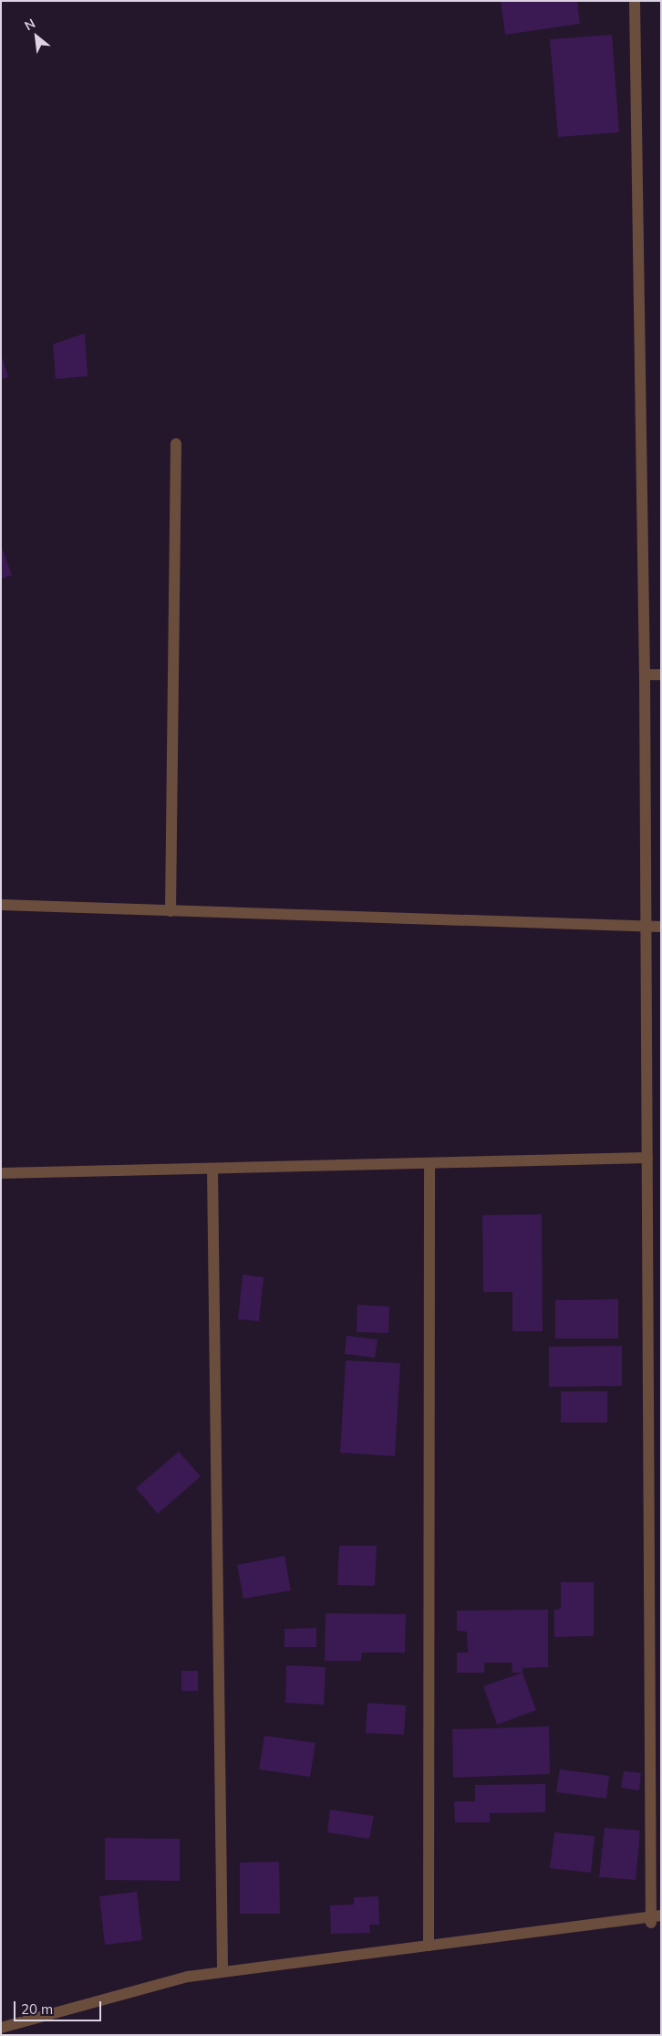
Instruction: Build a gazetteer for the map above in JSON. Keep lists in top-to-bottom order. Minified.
{"scale_bar":"20 m","north":"top left"}
